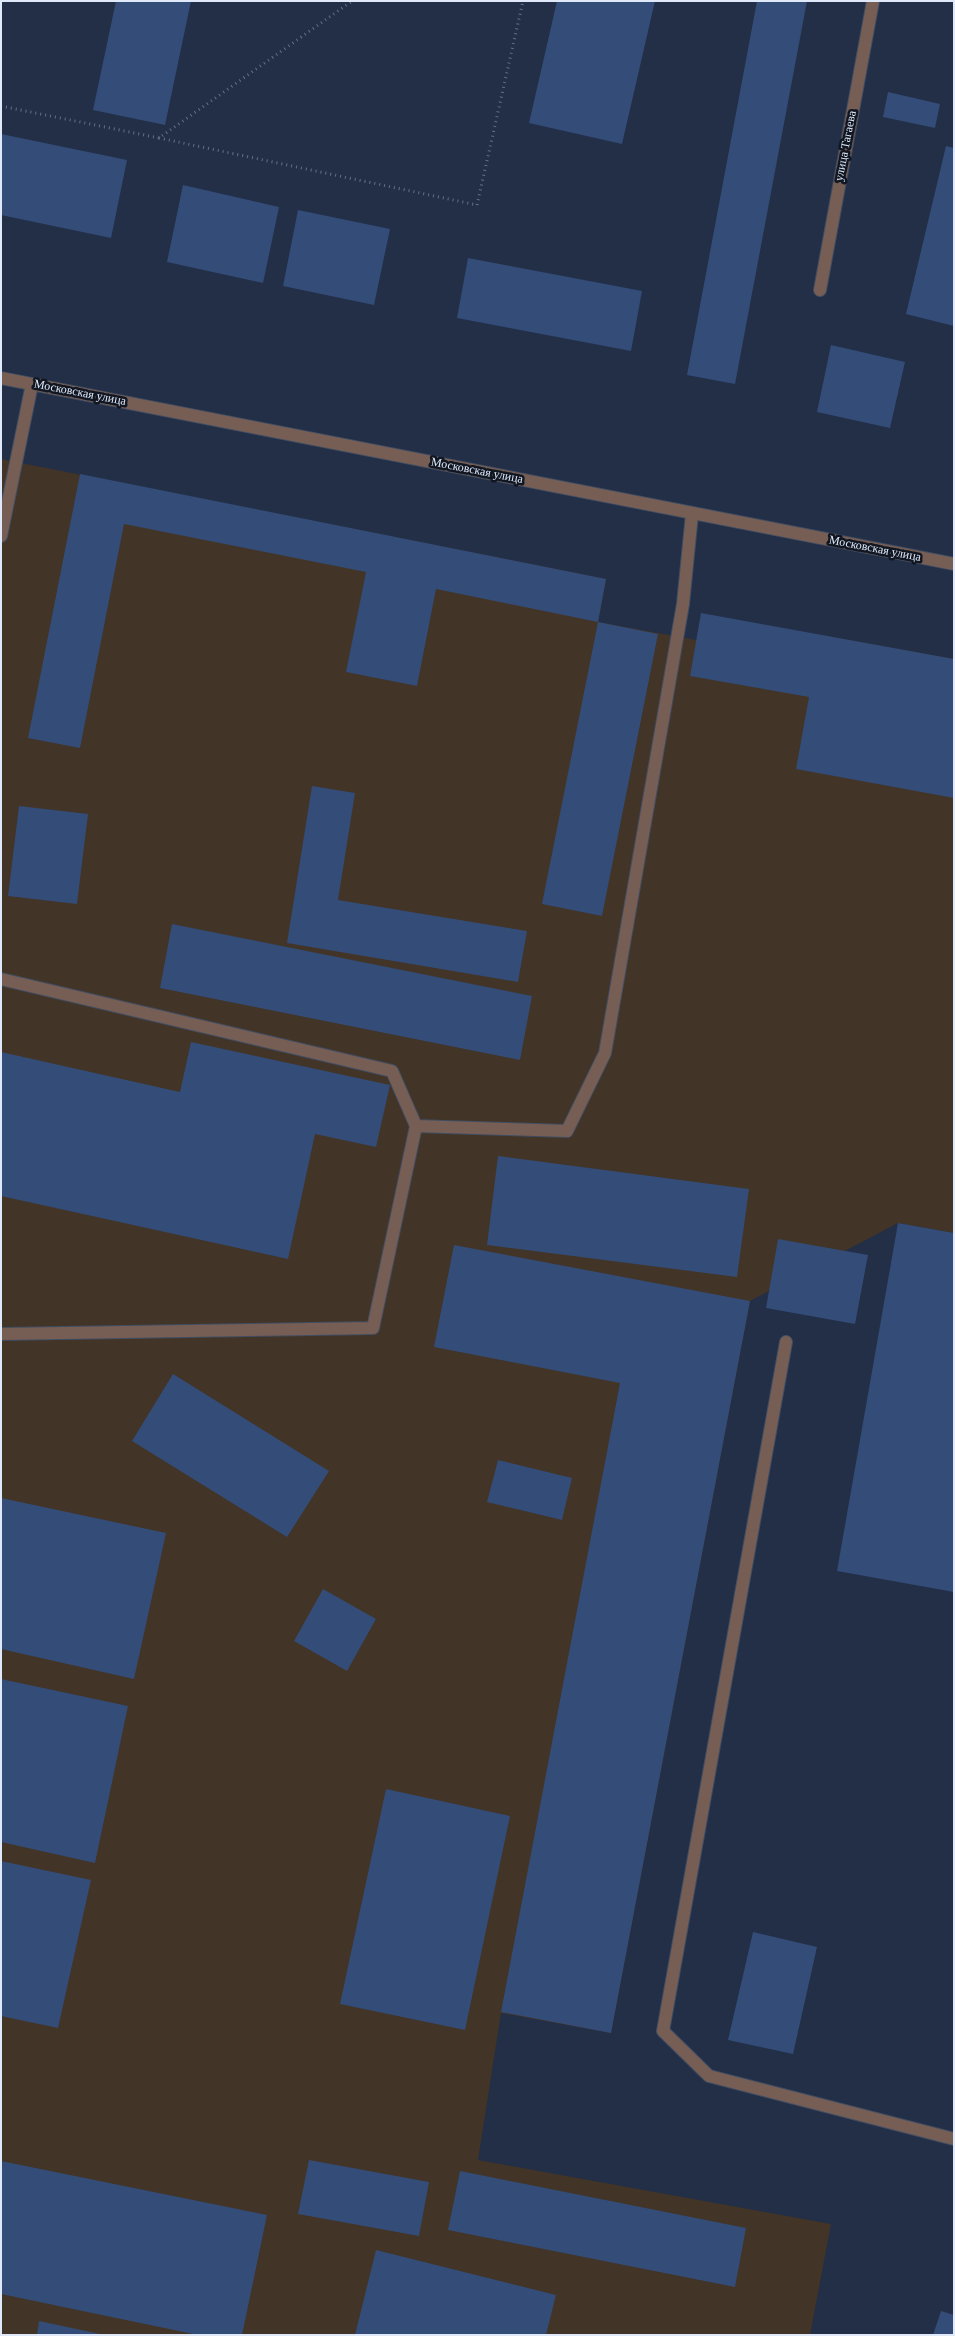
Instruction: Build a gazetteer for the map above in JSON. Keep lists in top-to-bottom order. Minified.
{"streets":{"street":["улица Тагаева","Московская улица"]}}
